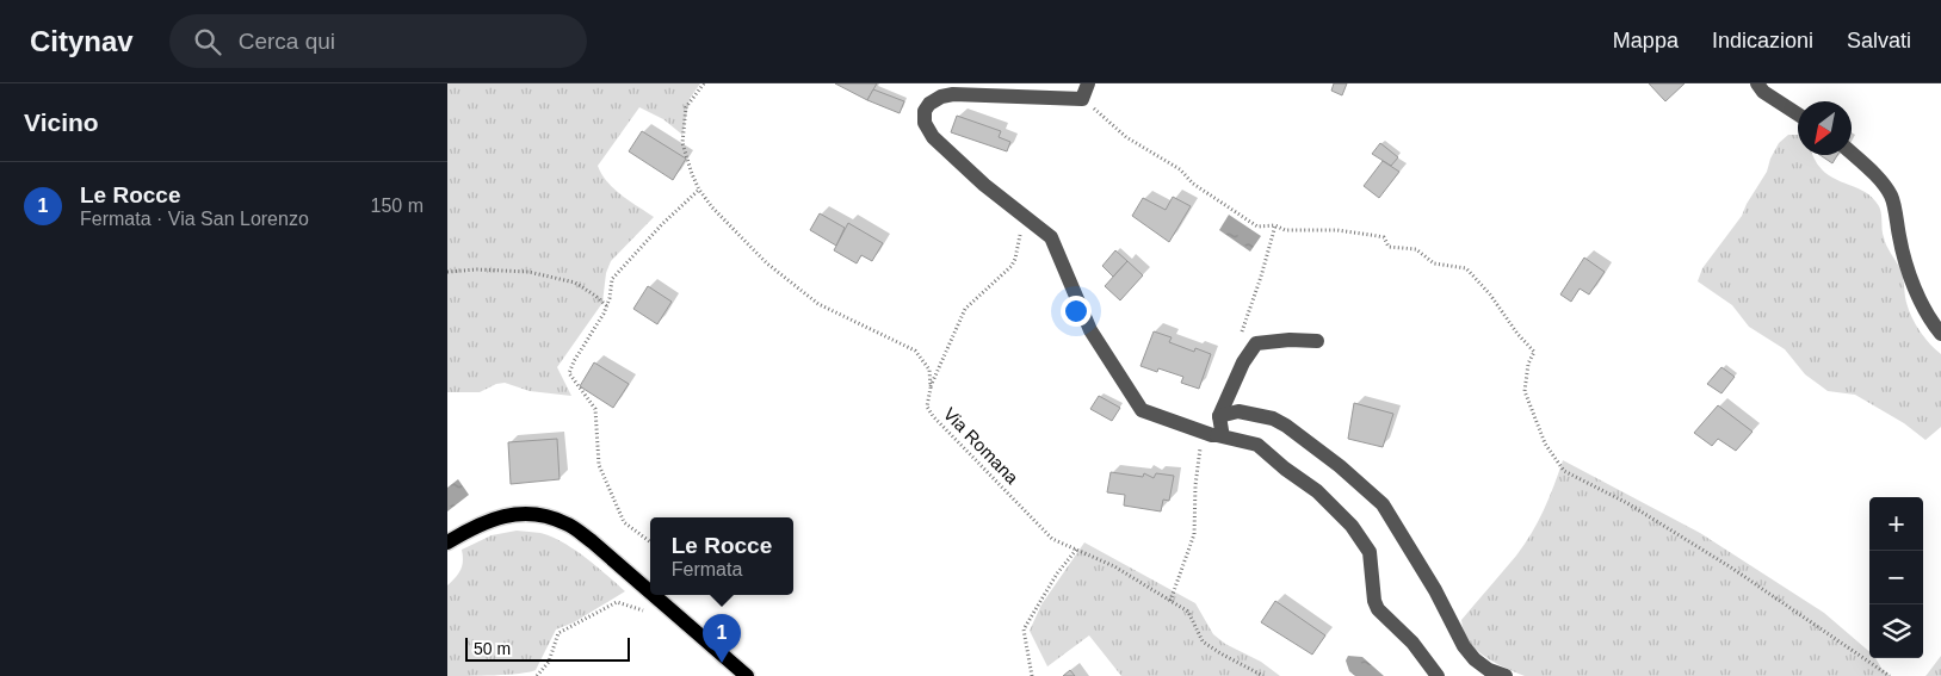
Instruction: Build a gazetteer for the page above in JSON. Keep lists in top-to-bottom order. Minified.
{"streets":{"path":["Via Romana"]},"scale_bar":"50 m","north":"bottom left","page":{"header":"Citynav","search":"Cerca qui","nav":["Mappa","Indicazioni","Salvati"],"heading":"Vicino","list":[{"mark":"1","name":"Le Rocce","note":"Fermata · Via San Lorenzo","value":"150 m"}],"map_buttons":["+","−"],"popup":["Le Rocce","Fermata"],"pins":"1","scale":"50 m"}}
